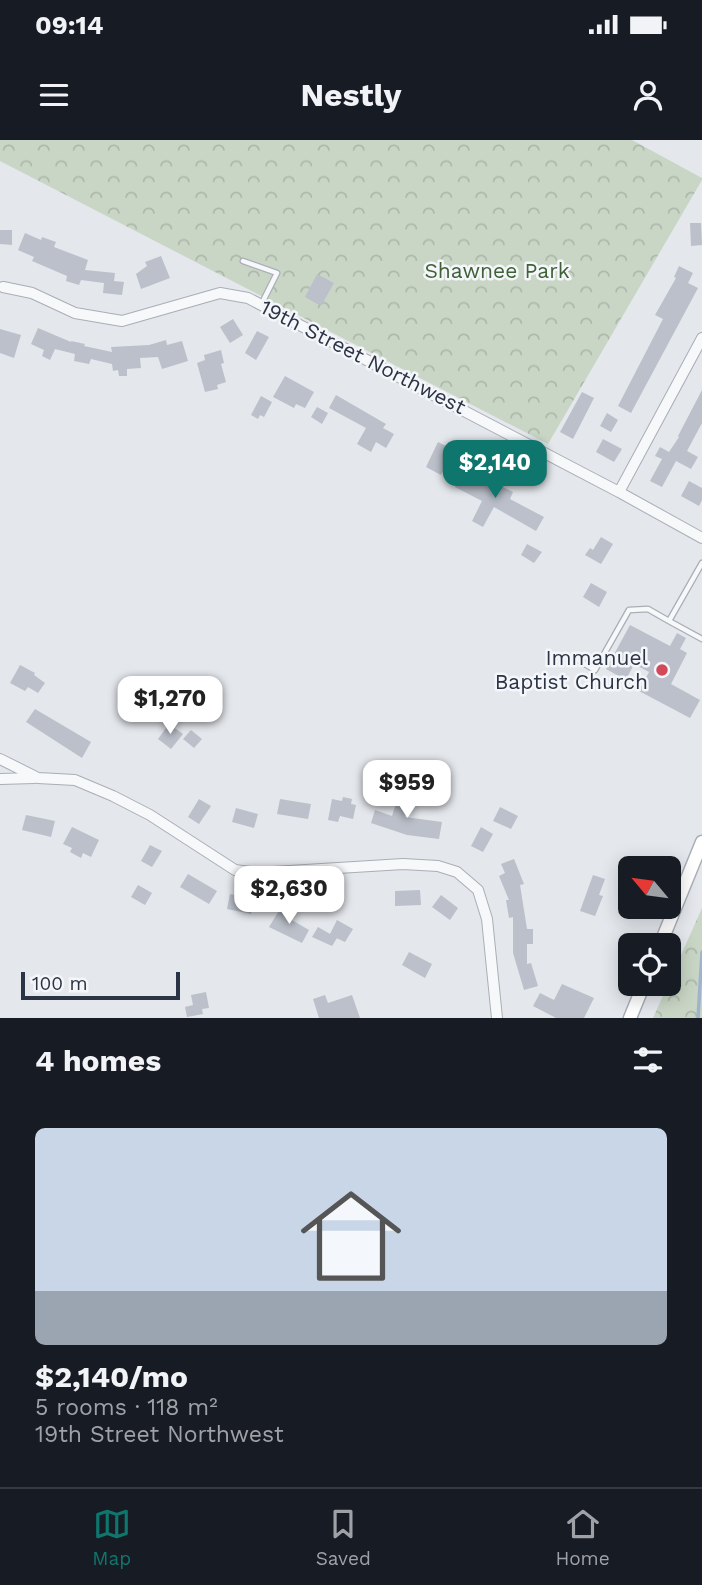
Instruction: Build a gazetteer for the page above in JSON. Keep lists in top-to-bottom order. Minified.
{"streets":{"street":["19th Street Northwest"]},"parks":["Shawnee Park"],"places":["Immanuel Baptist Church"],"scale_bar":"100 m","north":"top left","page":{"status":"09:14","header":"Nestly","price":["$2,140","$1,270","$959","$2,630"],"scale":"100 m","heading":"4 homes","list":[{"name":"$2,140/mo","note":"5 rooms · 118 m² · 19th Street Northwest"}],"tabs":["Map","Saved","Home"]}}
